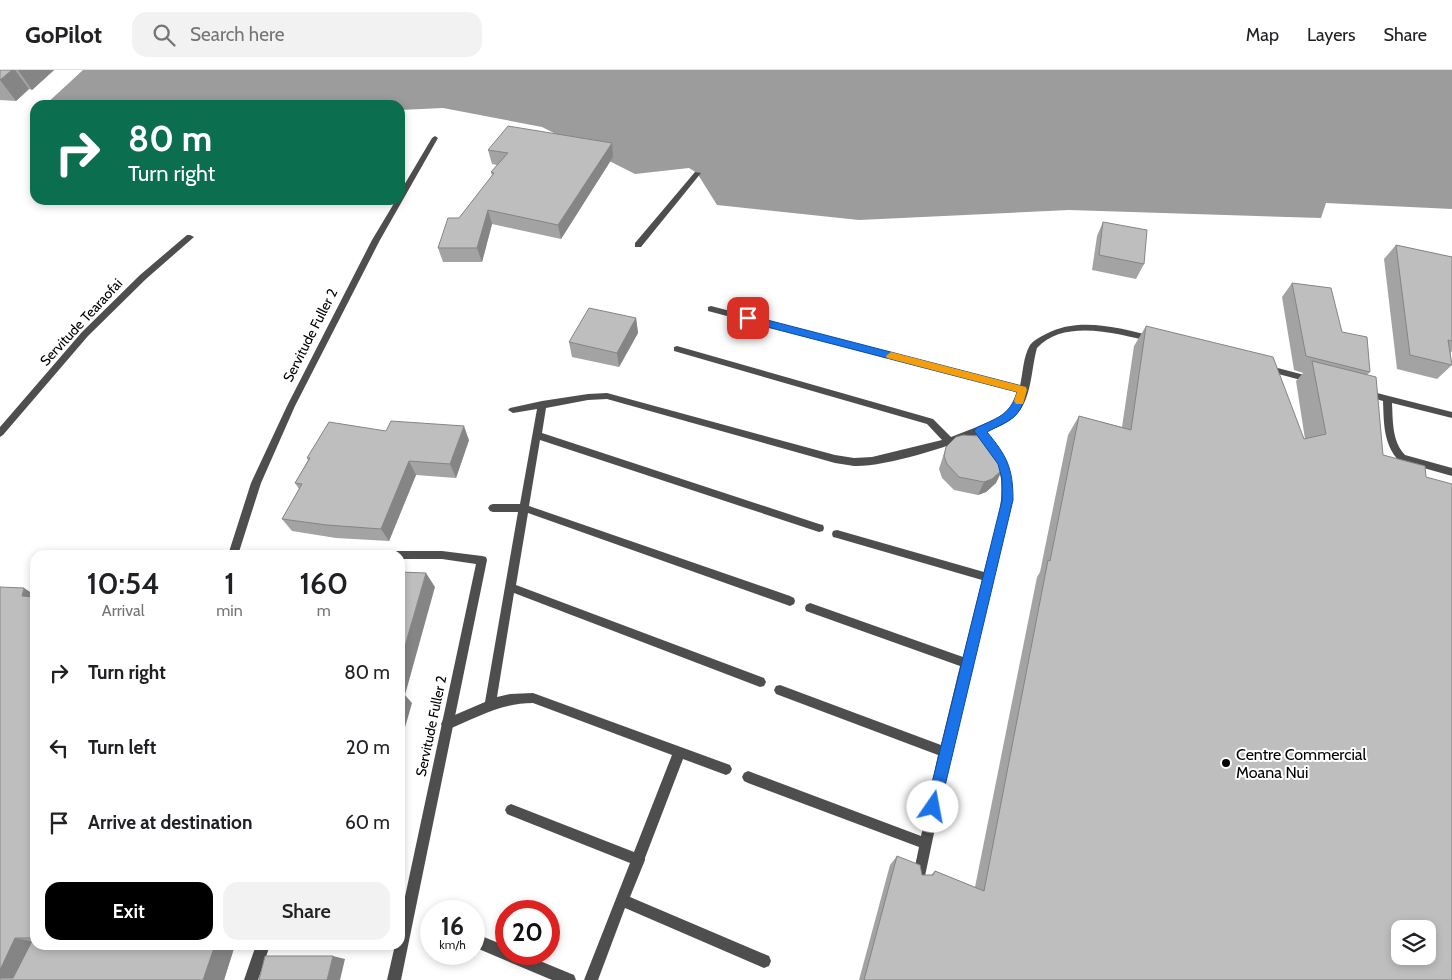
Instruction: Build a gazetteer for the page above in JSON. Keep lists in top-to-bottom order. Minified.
{"streets":{"street":["Servitude Tearaofai","Servitude Fuller 2"]},"places":["Centre Commercial Moana Nui"],"page":{"header":"GoPilot","search":"Search here","nav":["Map","Layers","Share"],"turn":["80 m","Turn right"],"eta":["10:54","Arrival","1","min","160","m"],"list":[{"name":"Turn right","value":"80 m"},{"name":"Turn left","value":"20 m"},{"name":"Arrive at destination","value":"60 m"}],"buttons":["Exit","Share"],"speed":"16 km/h","limit":"20"}}
